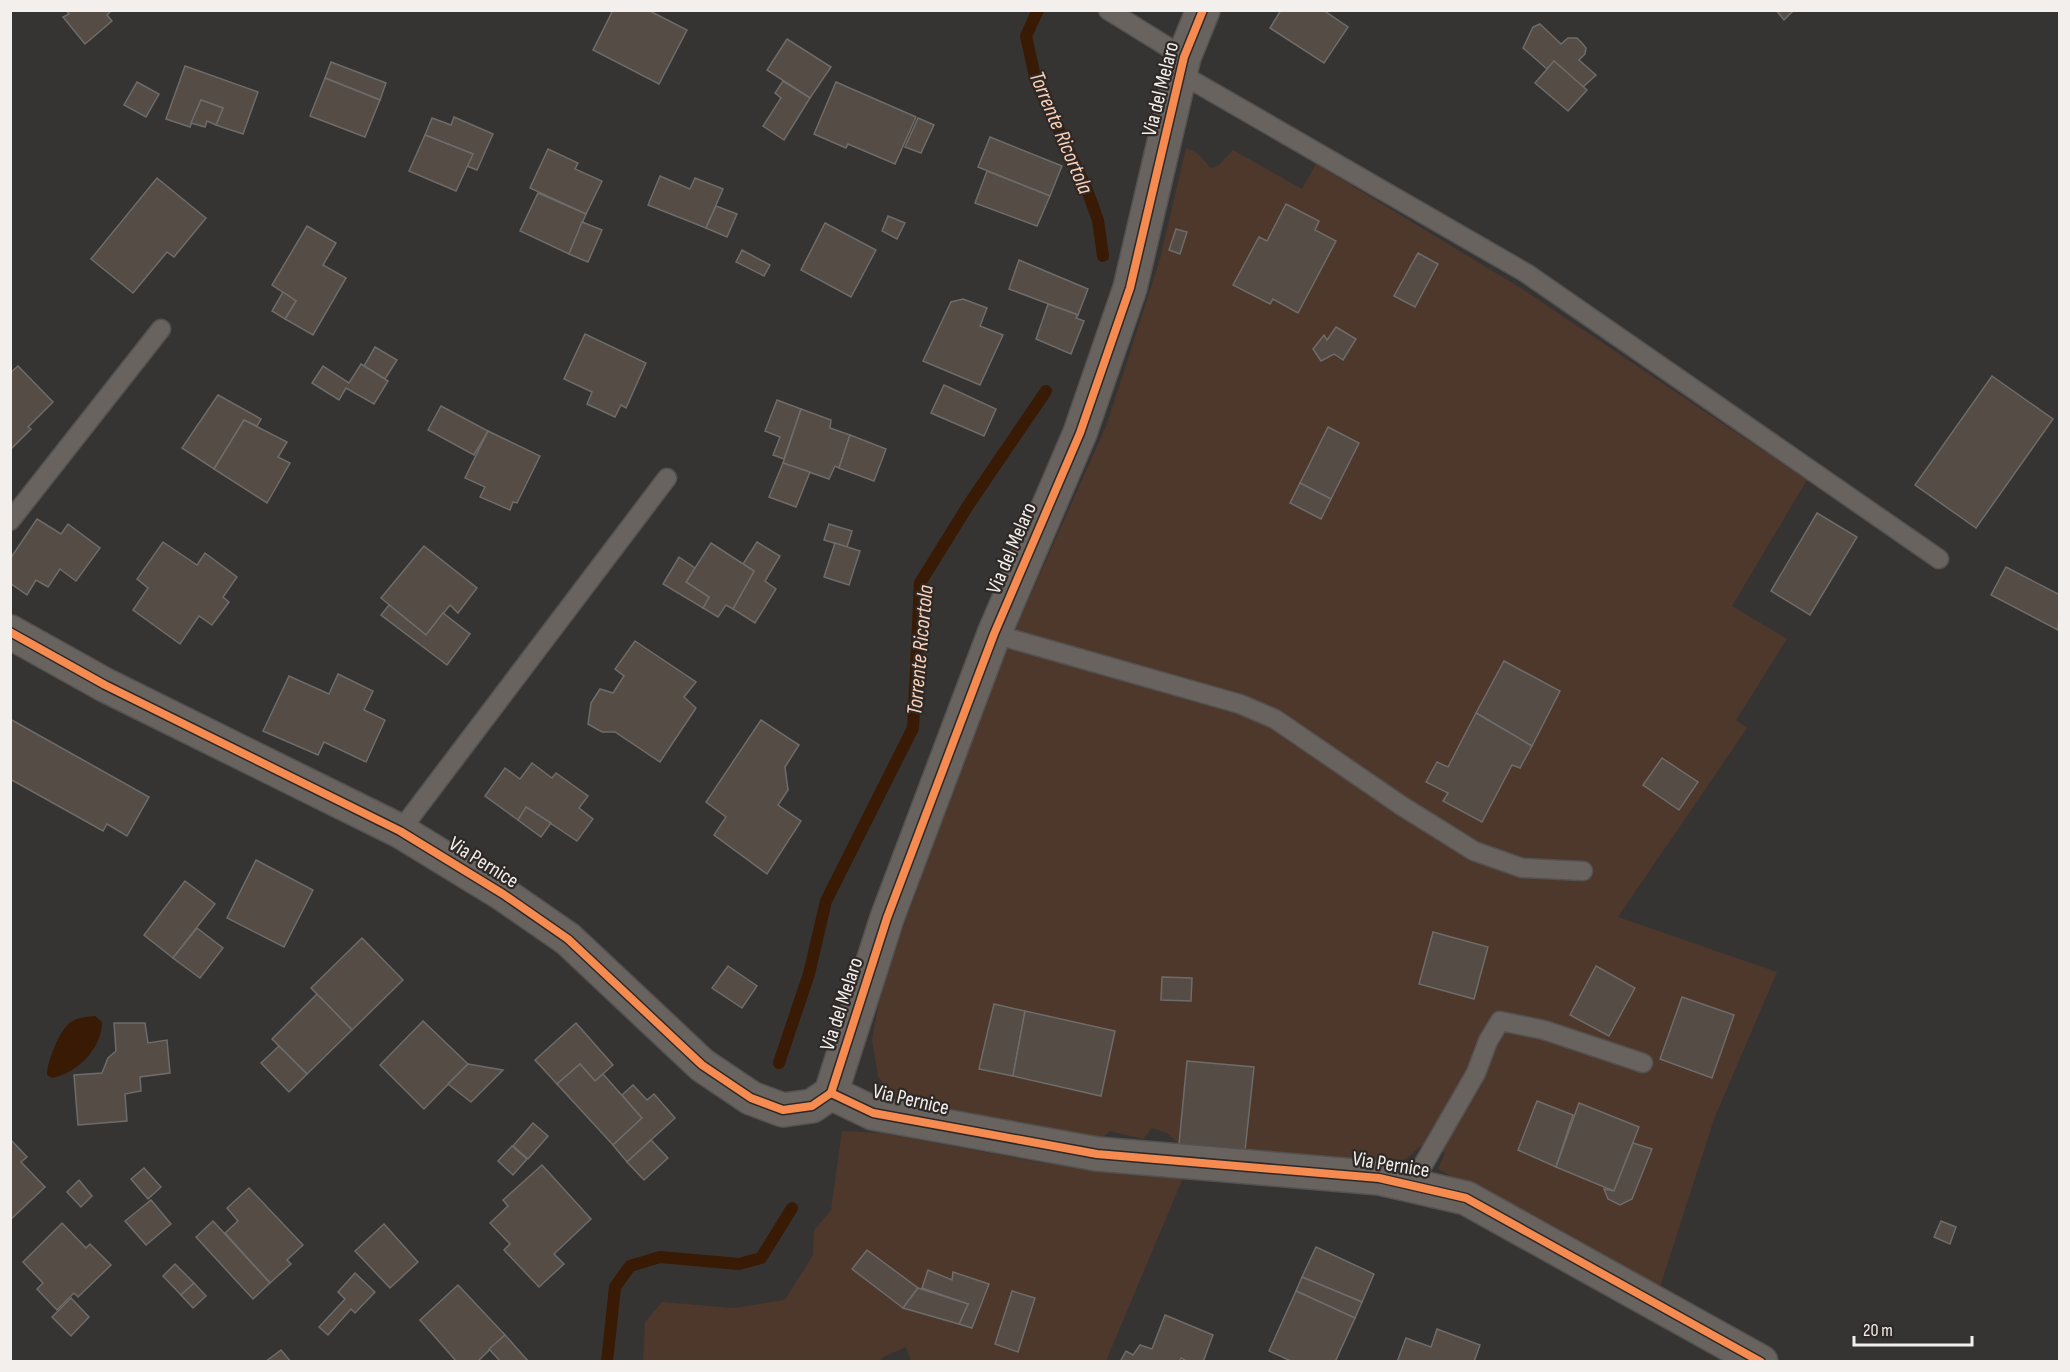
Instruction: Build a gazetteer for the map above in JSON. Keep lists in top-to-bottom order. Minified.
{"streets":{"street":["Via del Melaro","Via Pernice"]},"crossings":[["Via del Melaro","Via Pernice"]],"water":["Torrente Ricortola"],"scale_bar":"20 m"}
